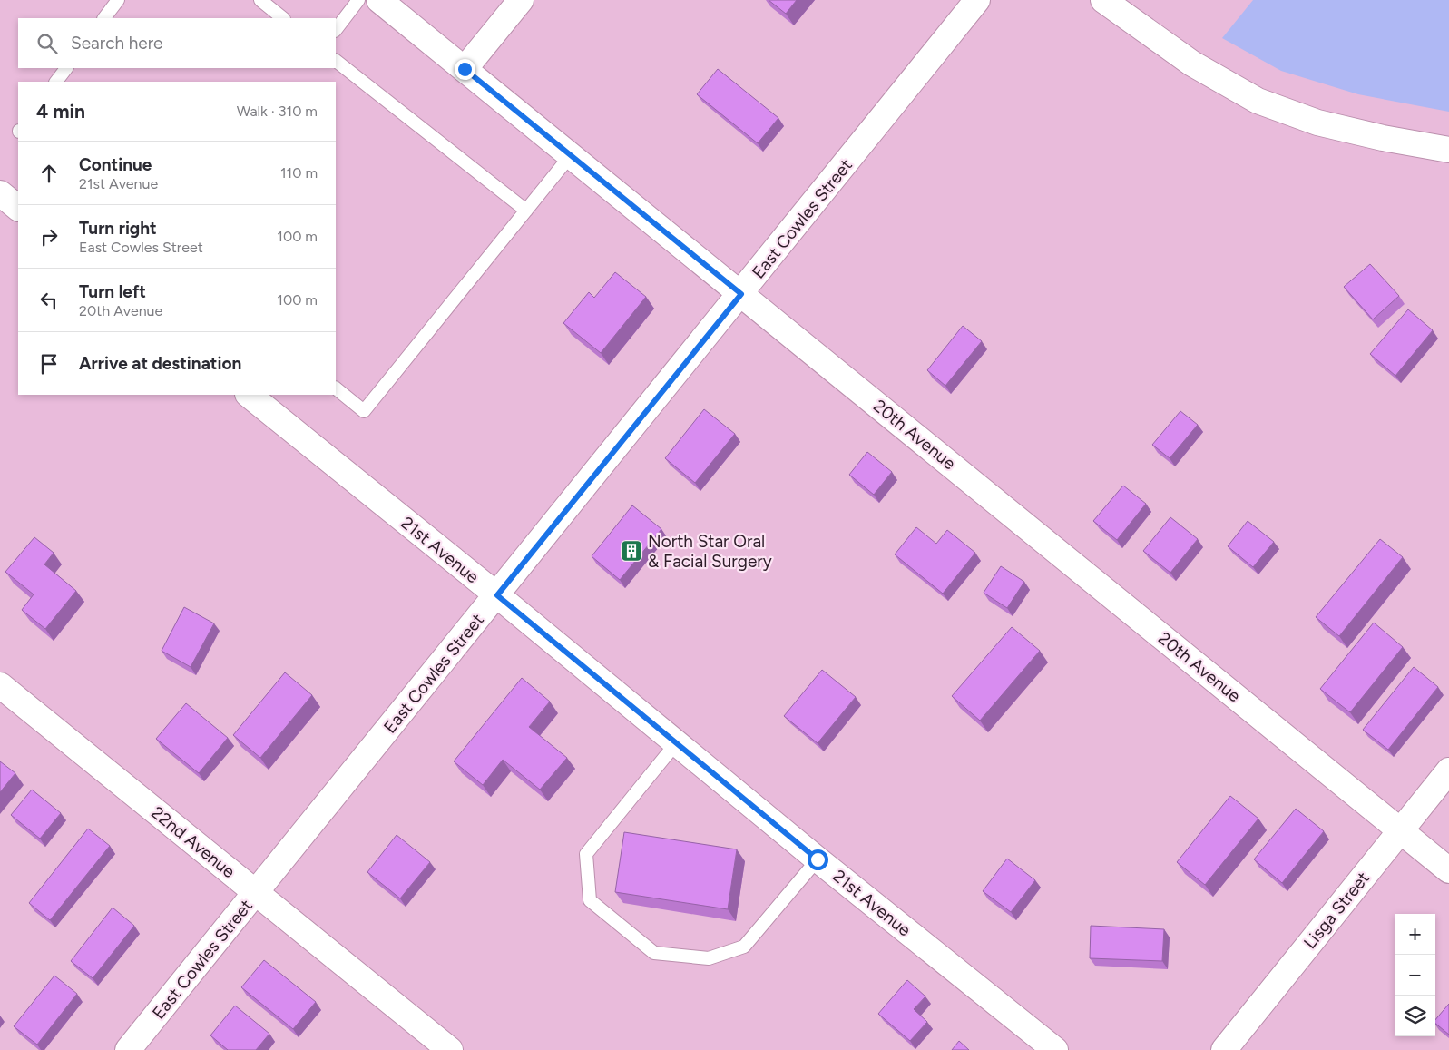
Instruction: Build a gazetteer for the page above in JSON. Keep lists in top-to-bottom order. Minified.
{"streets":{"street":["East Cowles Street","20th Avenue","21st Avenue","22nd Avenue","Lisga Street"]},"crossings":[["East Cowles Street","20th Avenue"],["East Cowles Street","21st Avenue"],["East Cowles Street","22nd Avenue"],["20th Avenue","Lisga Street"]],"places":{"building":["North Star Oral & Facial Surgery"]},"page":{"search":"Search here","heading":["4 min","Walk · 310 m"],"list":[["Continue","21st Avenue","110 m"],["Turn right","East Cowles Street","100 m"],["Turn left","20th Avenue","100 m"],"Arrive at destination"],"map_buttons":["+","−"]}}
